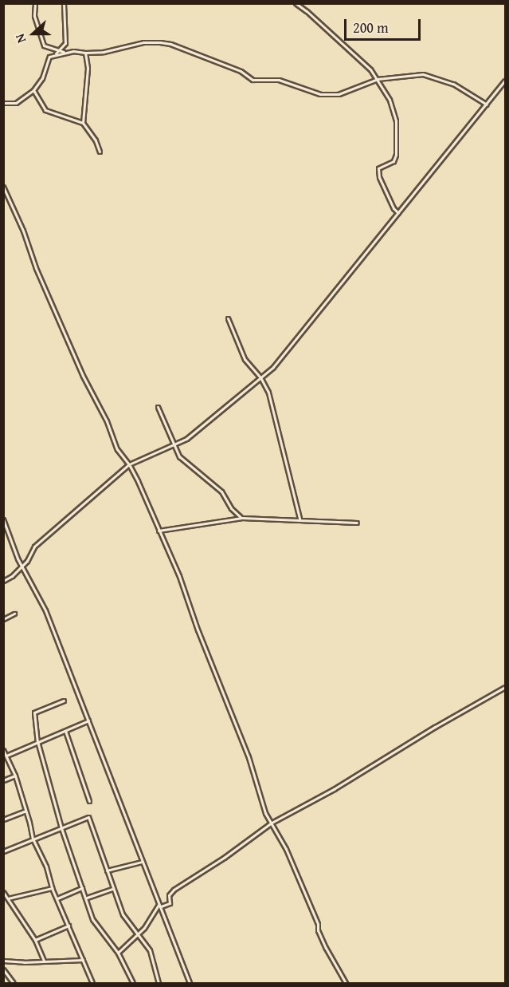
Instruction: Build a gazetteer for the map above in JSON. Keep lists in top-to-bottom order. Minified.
{"scale_bar":"200 m","north":"left"}
